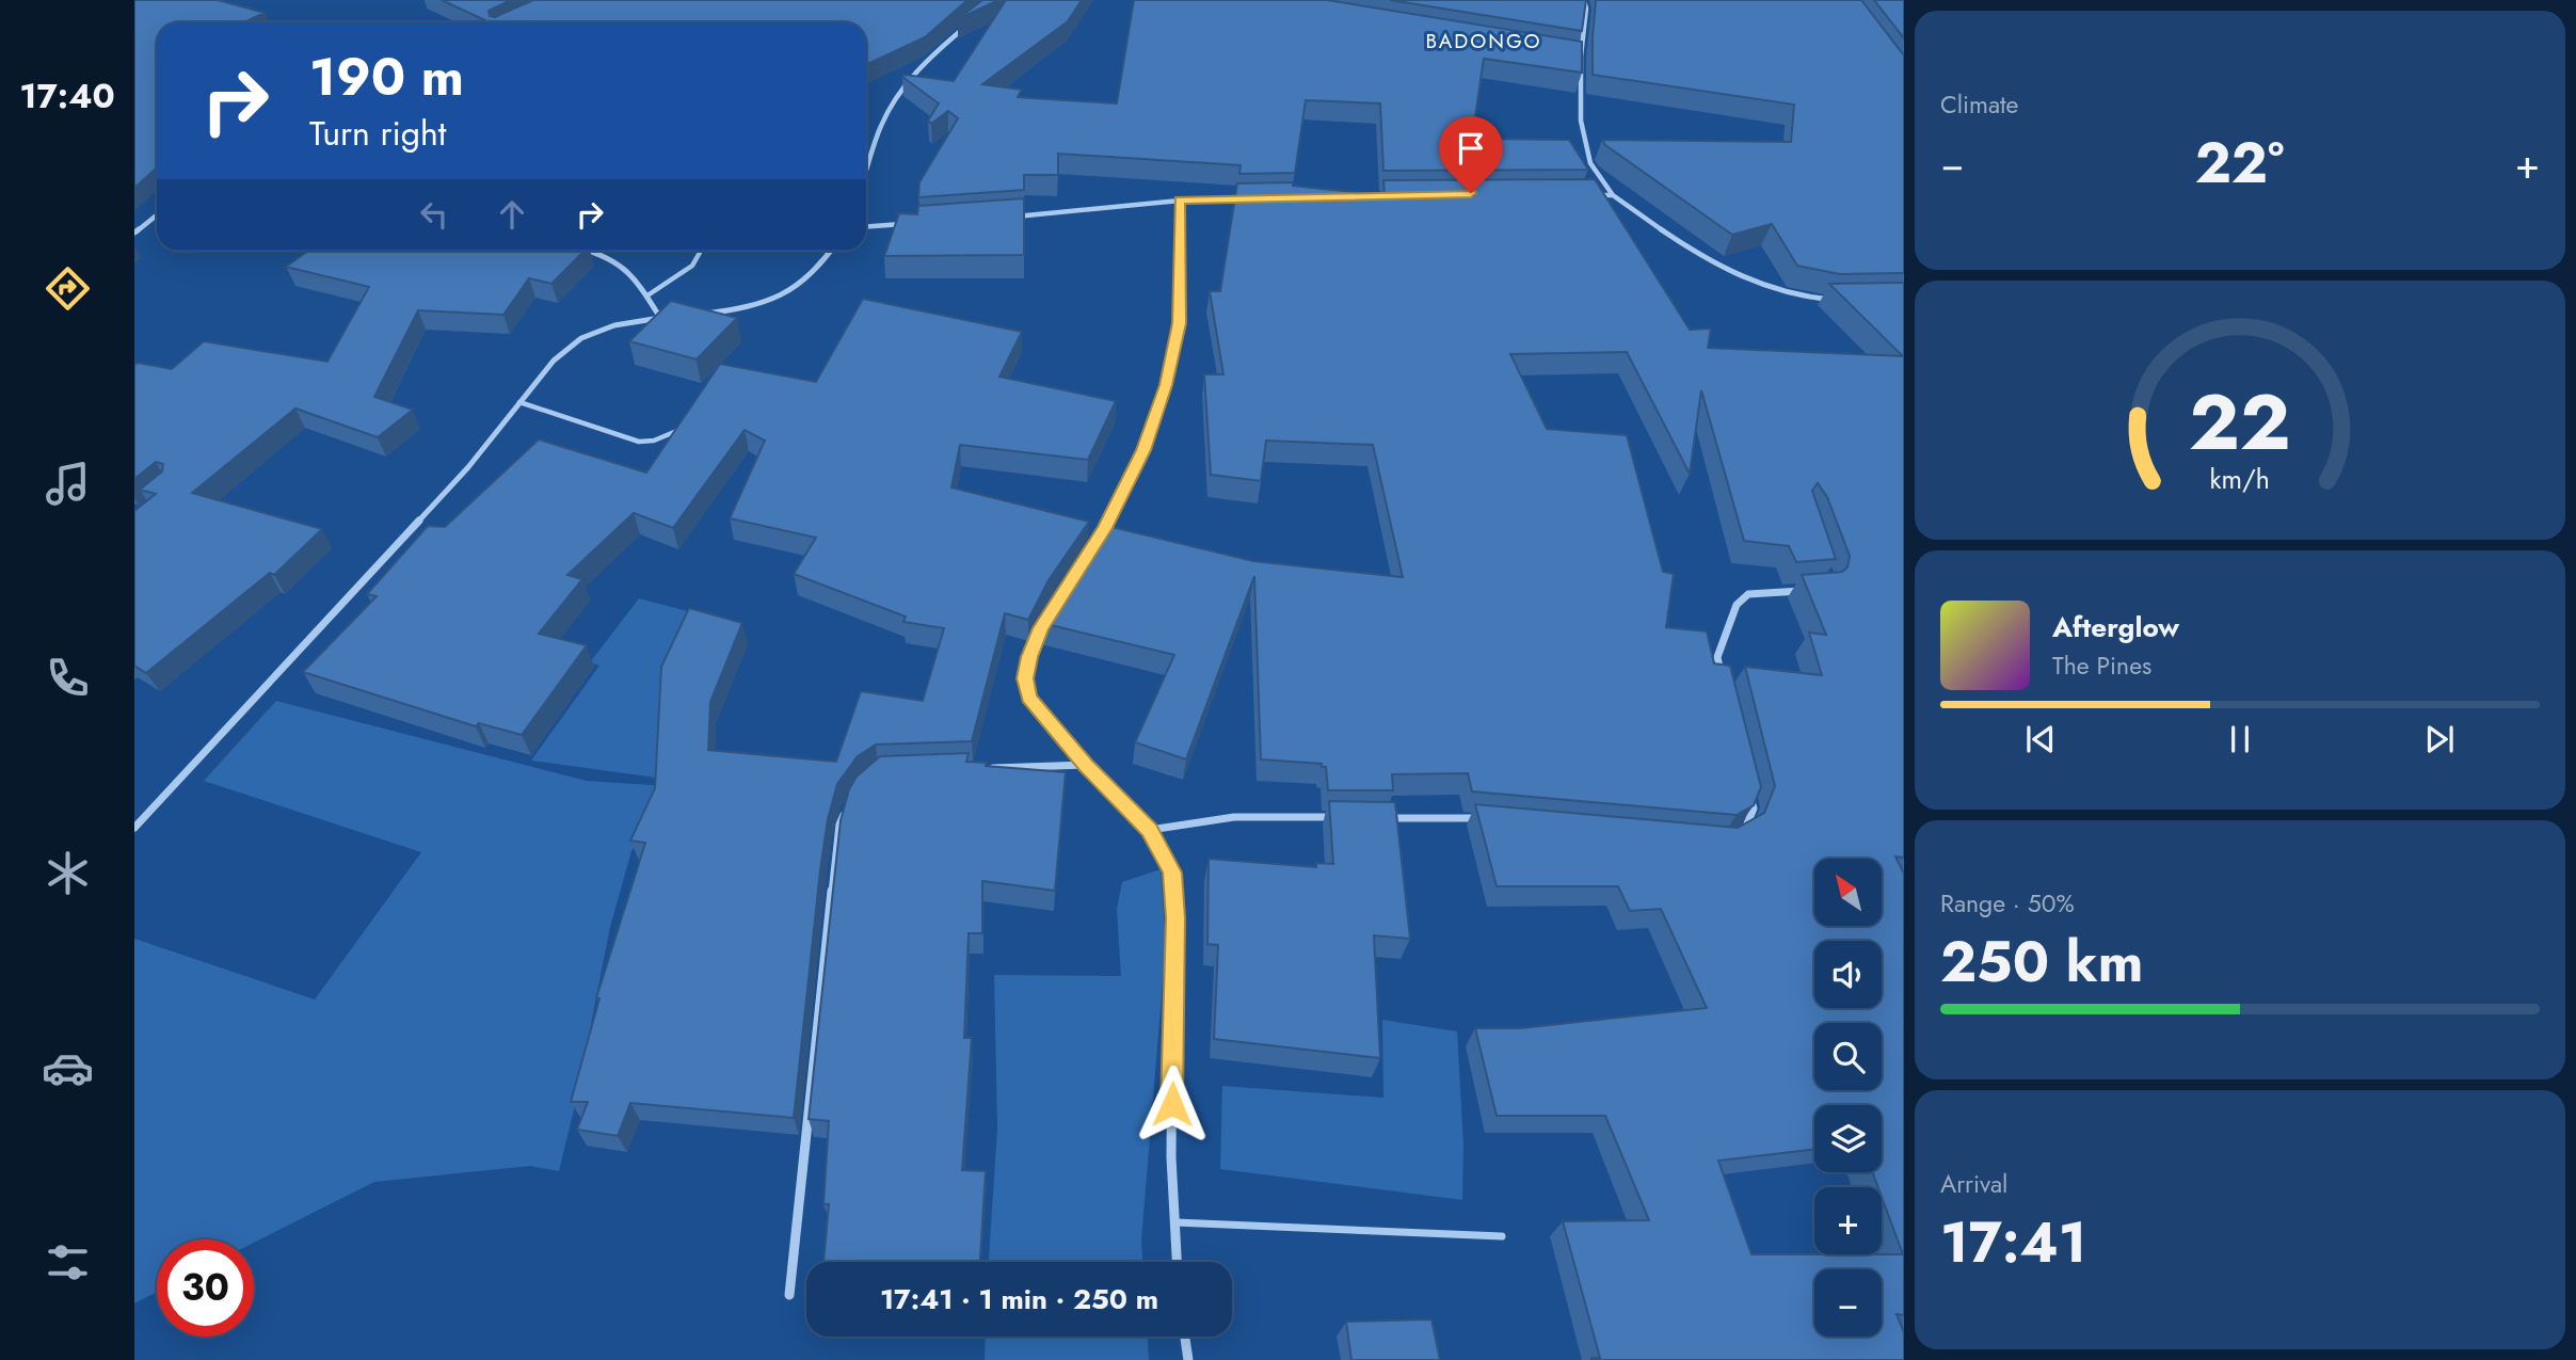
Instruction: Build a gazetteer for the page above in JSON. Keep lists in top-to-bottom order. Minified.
{"districts":["BADONGO"],"north":"top left","page":{"tabs":"17:40","tile":["Climate",["Range · 50%","250 km"],["Arrival","17:41"]],"turn":["190 m","Turn right"],"heat":["−","22°","+"],"song":["Afterglow","The Pines"],"map_buttons":["+","−"],"limit":"30","trip":"17:41 · 1 min · 250 m","gauge":["22","km/h"]}}
